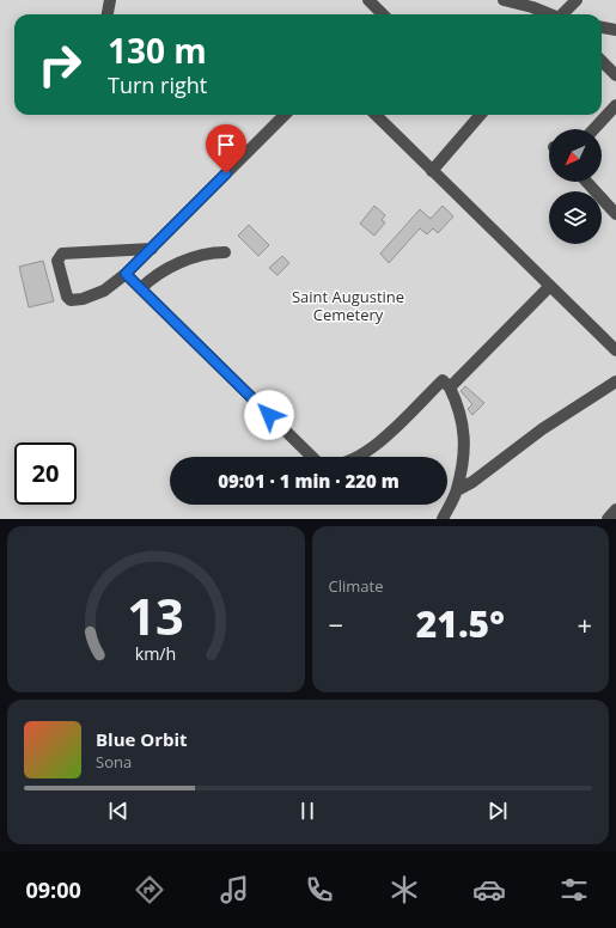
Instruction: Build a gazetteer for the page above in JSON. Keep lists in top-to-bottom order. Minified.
{"parks":["Saint Augustine Cemetery"],"north":"bottom left","page":{"turn":["130 m","Turn right"],"limit":"20","trip":"09:01 · 1 min · 220 m","tile":"Climate","heat":["−","21.5°","+"],"song":["Blue Orbit","Sona"],"tabs":"09:00","gauge":["13","km/h"]}}
